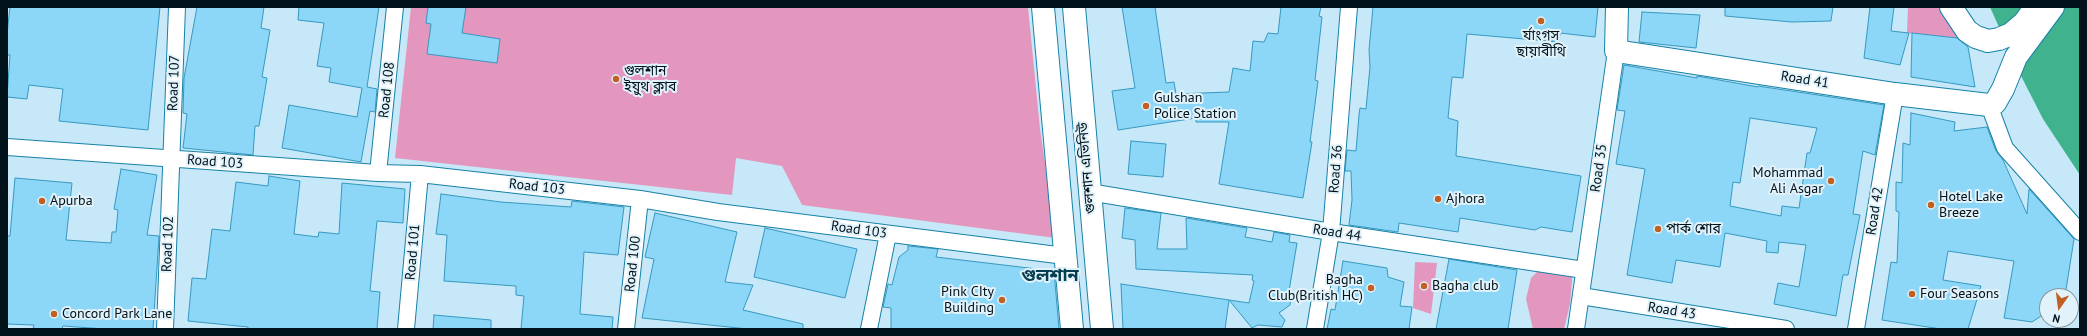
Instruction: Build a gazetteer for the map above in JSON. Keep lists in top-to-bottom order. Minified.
{"streets":{"main road":["Road 41","গুলশান এভিনিউ","Road 35"],"street":["Road 107","Road 108","Road 103","Road 36","Road 42","Road 44","Road 102","Road 101","Road 100","Road 43"]},"crossings":[["Road 41","Road 35"],["Road 41","Road 42"],["Road 107","Road 103"],["Road 107","Road 102"],["Road 108","Road 103"],["Road 103","Road 102"],["Road 103","Road 101"],["Road 103","Road 100"],["গুলশান এভিনিউ","Road 44"],["Road 35","Road 44"],["Road 35","Road 43"],["Road 36","Road 44"]],"districts":["গুলশান"],"places":["র্যাংগস ছায়াবীথি","গুলশান ইয়ুথ ক্লাব","Gulshan Police Station","Mohammad Ali Asgar","Ajhora","Apurba","Hotel Lake Breeze","পার্ক শোর","Bagha club","Bagha Club(British HC)","Four Seasons","Pink CIty Building","Concord Park Lane"],"north":"bottom"}
